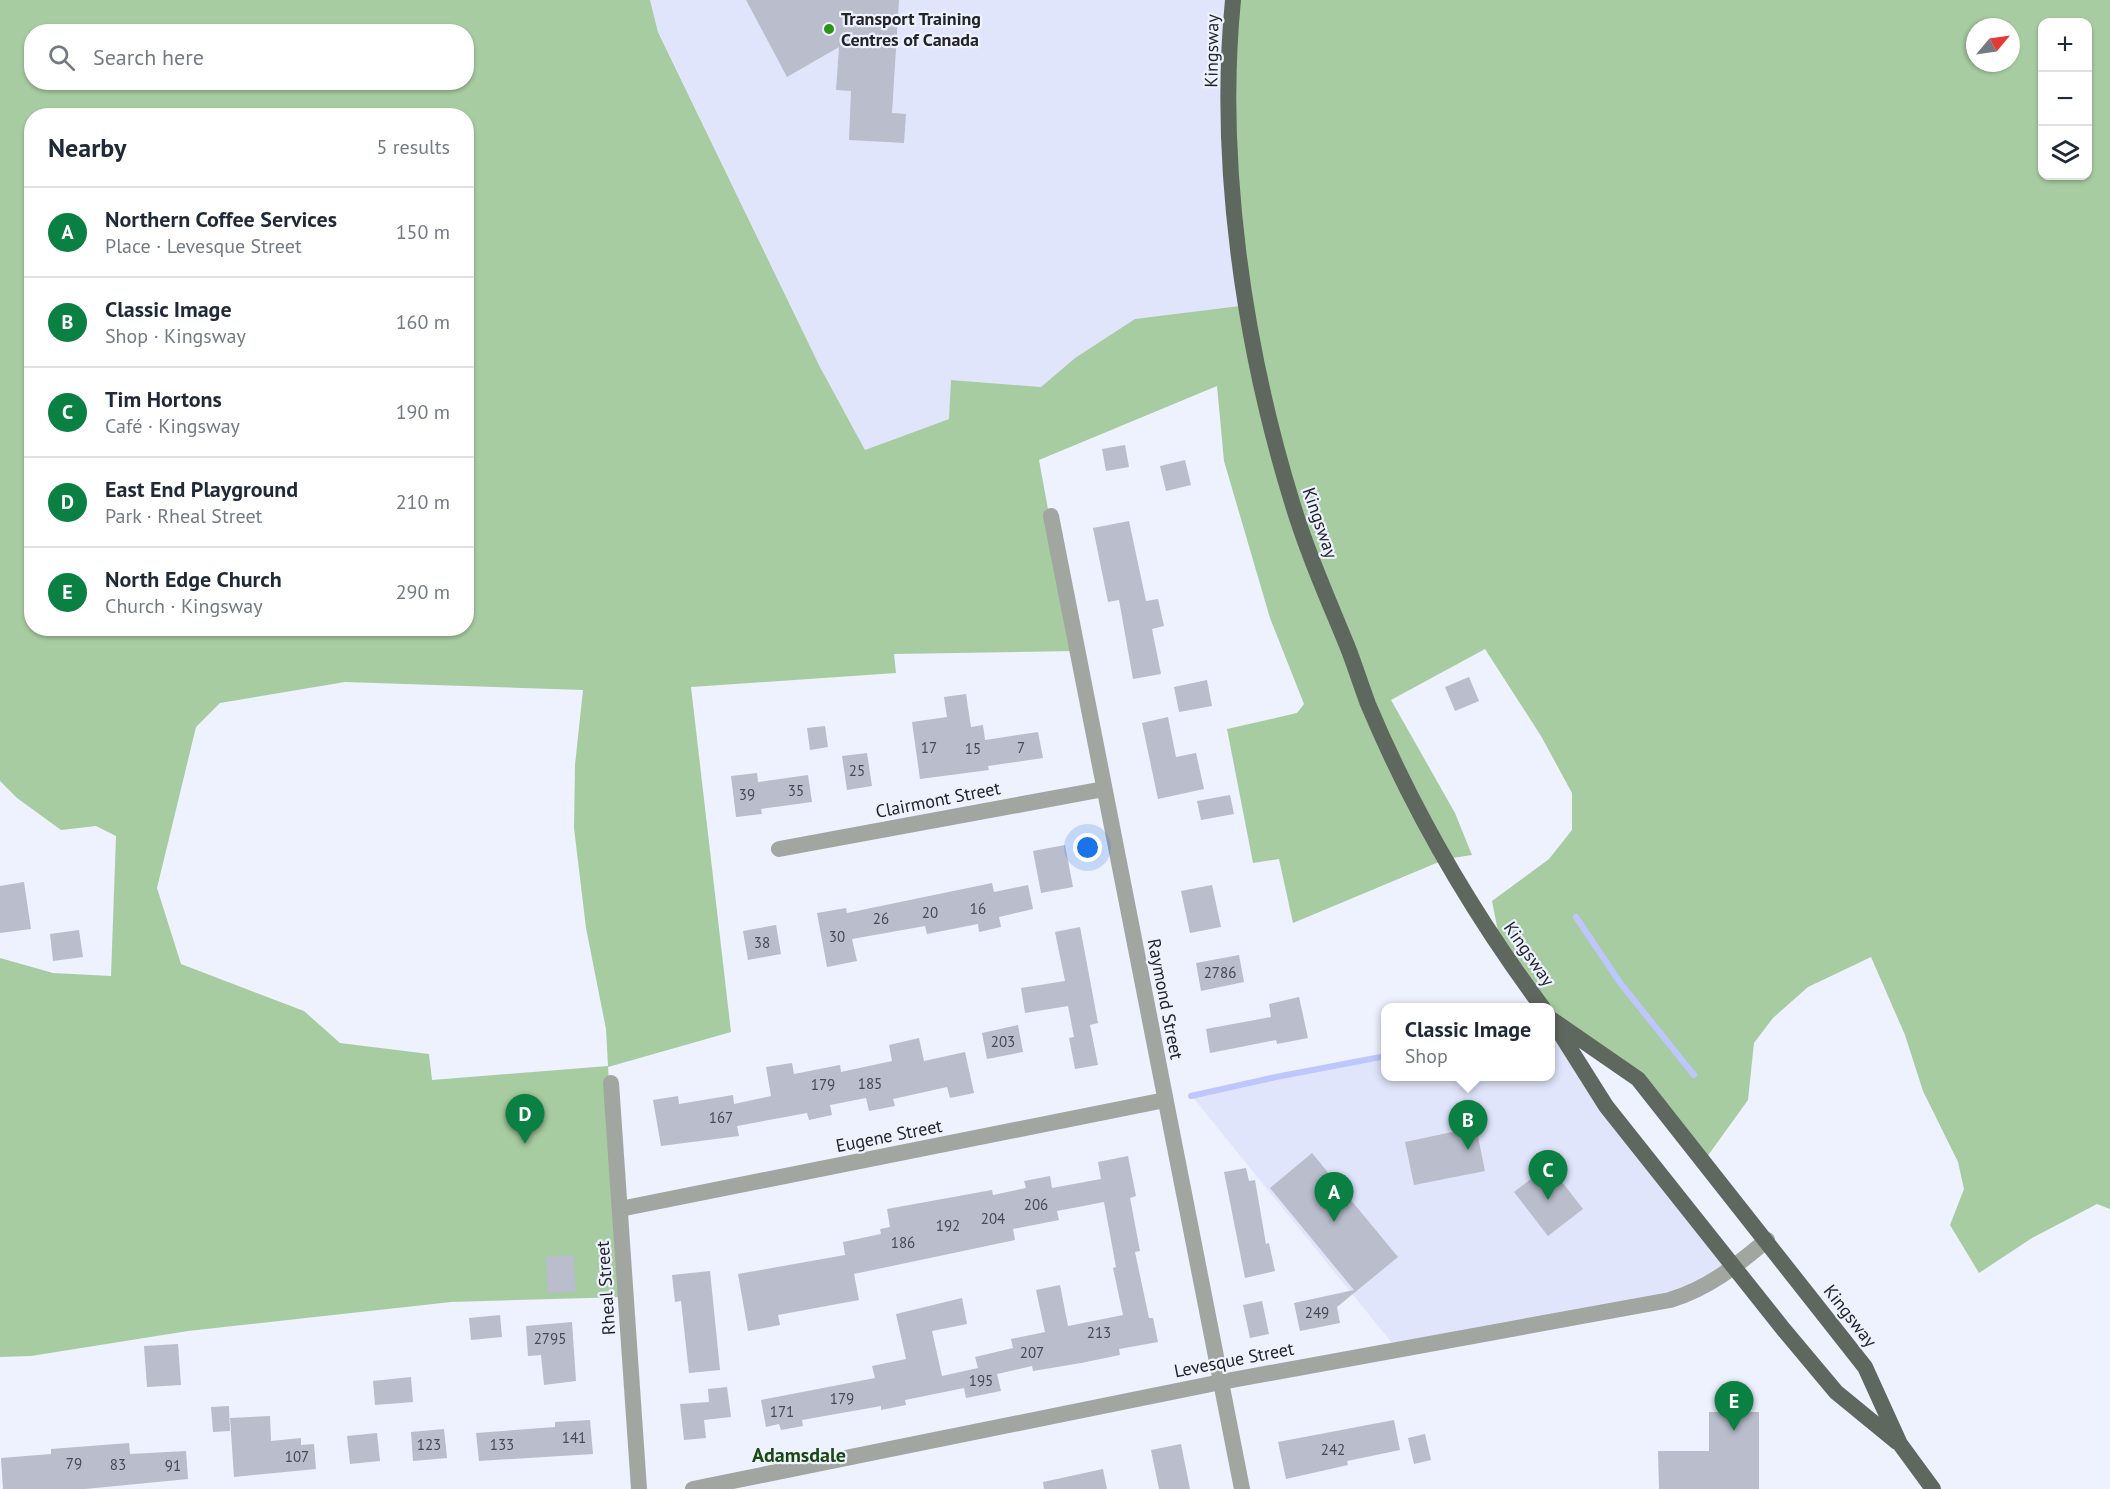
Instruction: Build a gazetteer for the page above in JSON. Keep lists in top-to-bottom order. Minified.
{"streets":{"main road":["Kingsway"],"street":["Clairmont Street","Raymond Street","Eugene Street","Rheal Street","Levesque Street"]},"crossings":[["Kingsway","Levesque Street"],["Clairmont Street","Raymond Street"],["Raymond Street","Eugene Street"],["Raymond Street","Levesque Street"],["Eugene Street","Rheal Street"]],"districts":["Adamsdale"],"places":["Transport Training Centres of Canada"],"house_numbers":["17","7","15","25","35","39","16","20","26","30","38","2786","203","185","179","167","206","204","192","186","249","213","2795","207","195","179","171","141","123","133","242","107","79","83","91"],"north":"top right","page":{"map_buttons":["+","−"],"search":"Search here","heading":["Nearby","5 results"],"list":[{"mark":"A","name":"Northern Coffee Services","note":"Place · Levesque Street","value":"150 m"},{"mark":"B","name":"Classic Image","note":"Shop · Kingsway","value":"160 m"},{"mark":"C","name":"Tim Hortons","note":"Café · Kingsway","value":"190 m"},{"mark":"D","name":"East End Playground","note":"Park · Rheal Street","value":"210 m"},{"mark":"E","name":"North Edge Church","note":"Church · Kingsway","value":"290 m"}],"popup":["Classic Image","Shop"],"pins":["D","B","C","A","E"]}}
